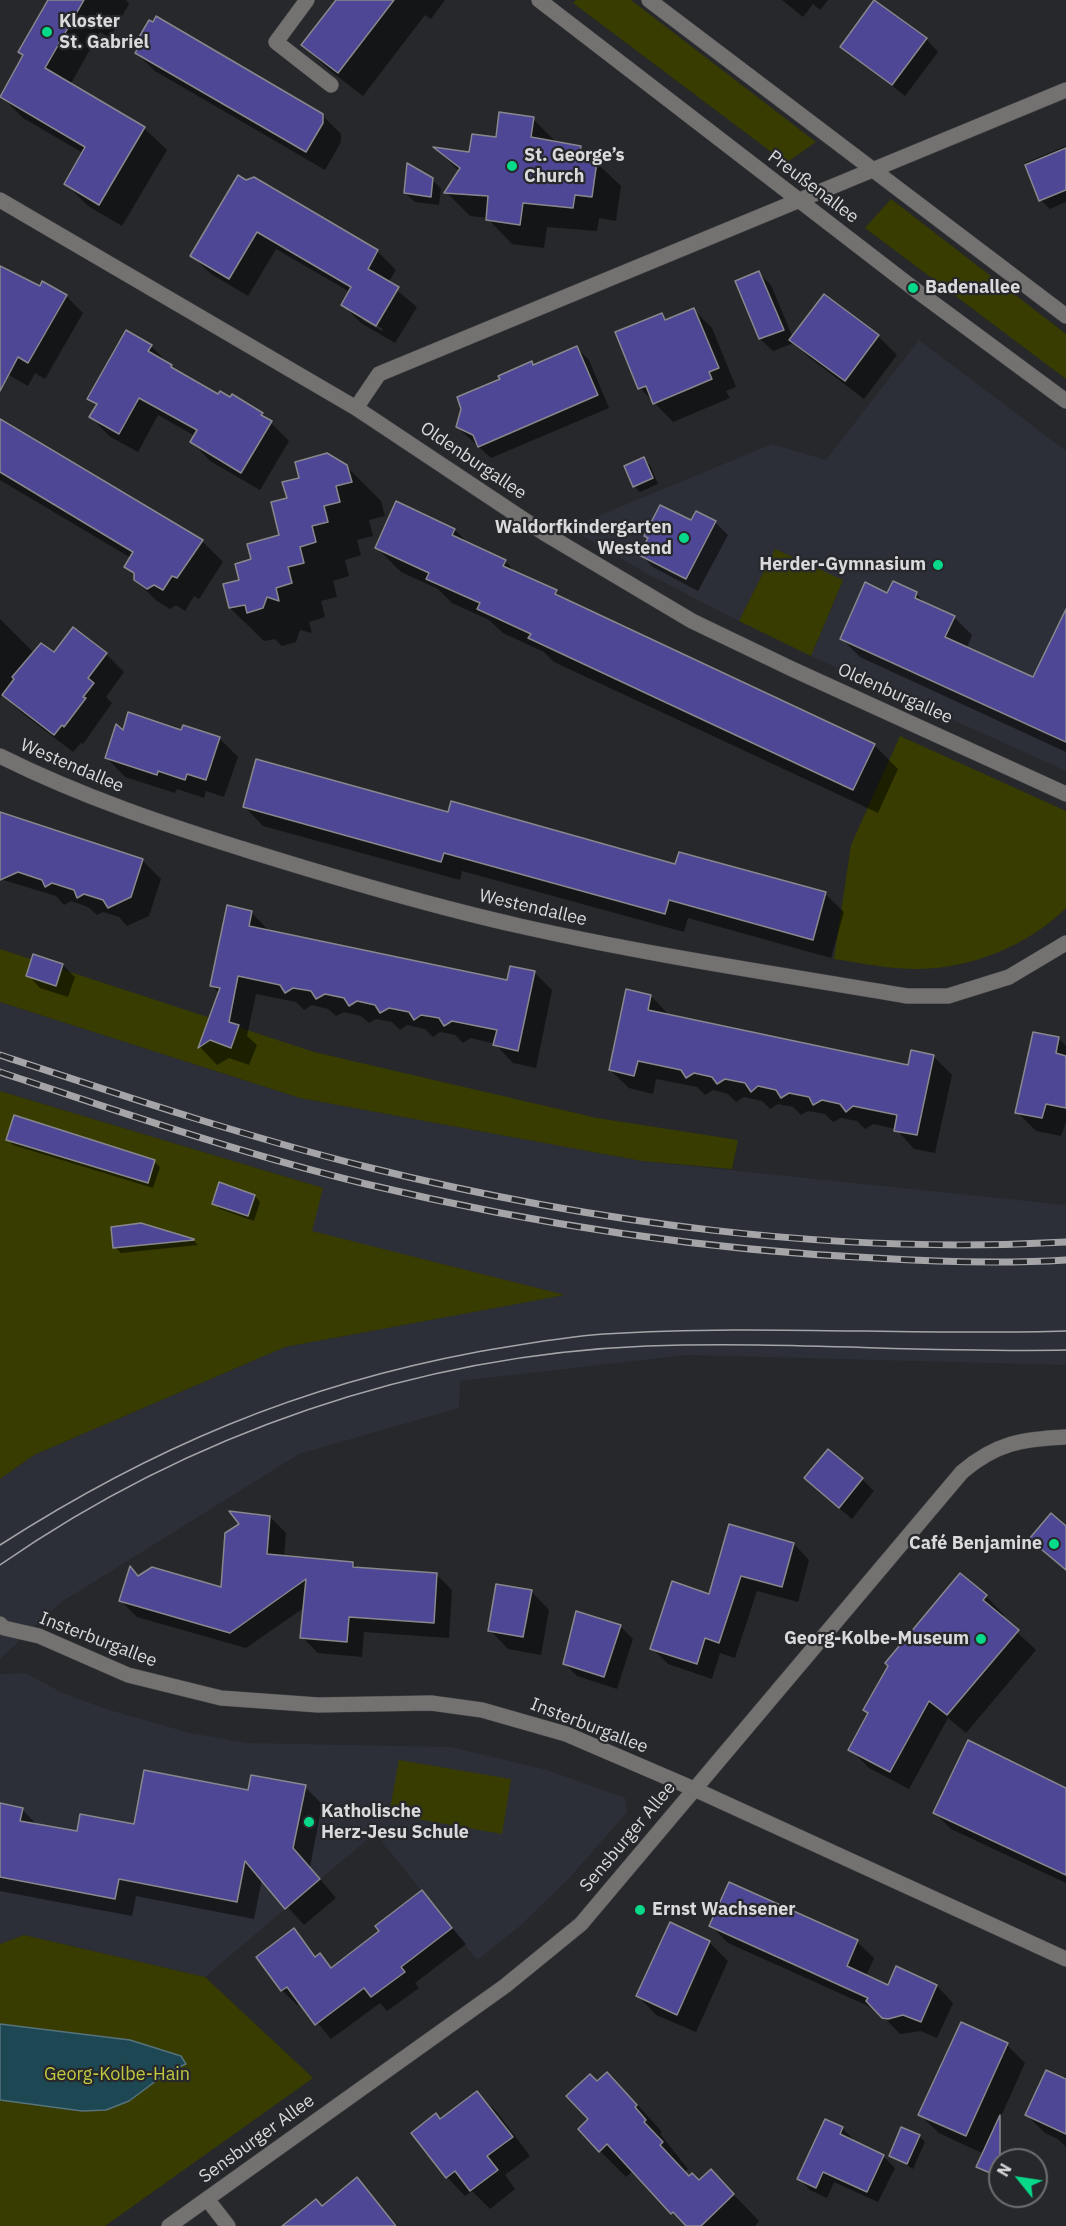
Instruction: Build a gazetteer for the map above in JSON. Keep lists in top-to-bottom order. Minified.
{"streets":{"street":["Preußenallee","Oldenburgallee","Westendallee","Insterburgallee","Sensburger Allee"]},"crossings":[["Insterburgallee","Sensburger Allee"]],"parks":["Georg-Kolbe-Hain"],"places":["Kloster St. Gabriel","St. George’s Church","Badenallee","Waldorfkindergarten Westend","Herder-Gymnasium","Café Benjamine","Georg-Kolbe-Museum","Katholische Herz-Jesu Schule","Ernst Wachsener"],"north":"top left"}
